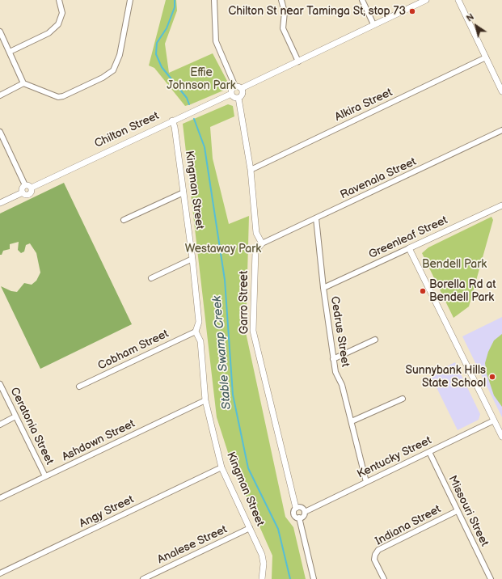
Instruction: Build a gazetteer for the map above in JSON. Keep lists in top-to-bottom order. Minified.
{"streets":{"street":["Alkira Street","Chilton Street","Ravenala Street","Kingman Street","Greenleaf Street","Garro Street","Cedrus Street","Cobham Street","Ceratonia Street","Ashdown Street","Kentucky Street","Missouri Street","Angy Street","Indiana Street","Analese Street"]},"crossings":[["Chilton Street","Kingman Street"],["Ravenala Street","Garro Street"],["Ravenala Street","Cedrus Street"],["Kingman Street","Cobham Street"],["Kingman Street","Ashdown Street"],["Kingman Street","Angy Street"],["Kingman Street","Analese Street"],["Greenleaf Street","Cedrus Street"],["Garro Street","Kentucky Street"],["Cedrus Street","Kentucky Street"],["Ceratonia Street","Ashdown Street"],["Kentucky Street","Missouri Street"],["Missouri Street","Indiana Street"]],"water":["Stable Swamp Creek"],"parks":["Effie Johnson Park","Westaway Park","Bendell Park"],"places":["Chilton St near Taminga St, stop 73","Borella Rd at Bendell Park","Sunnybank Hills State School"],"north":"top left"}
